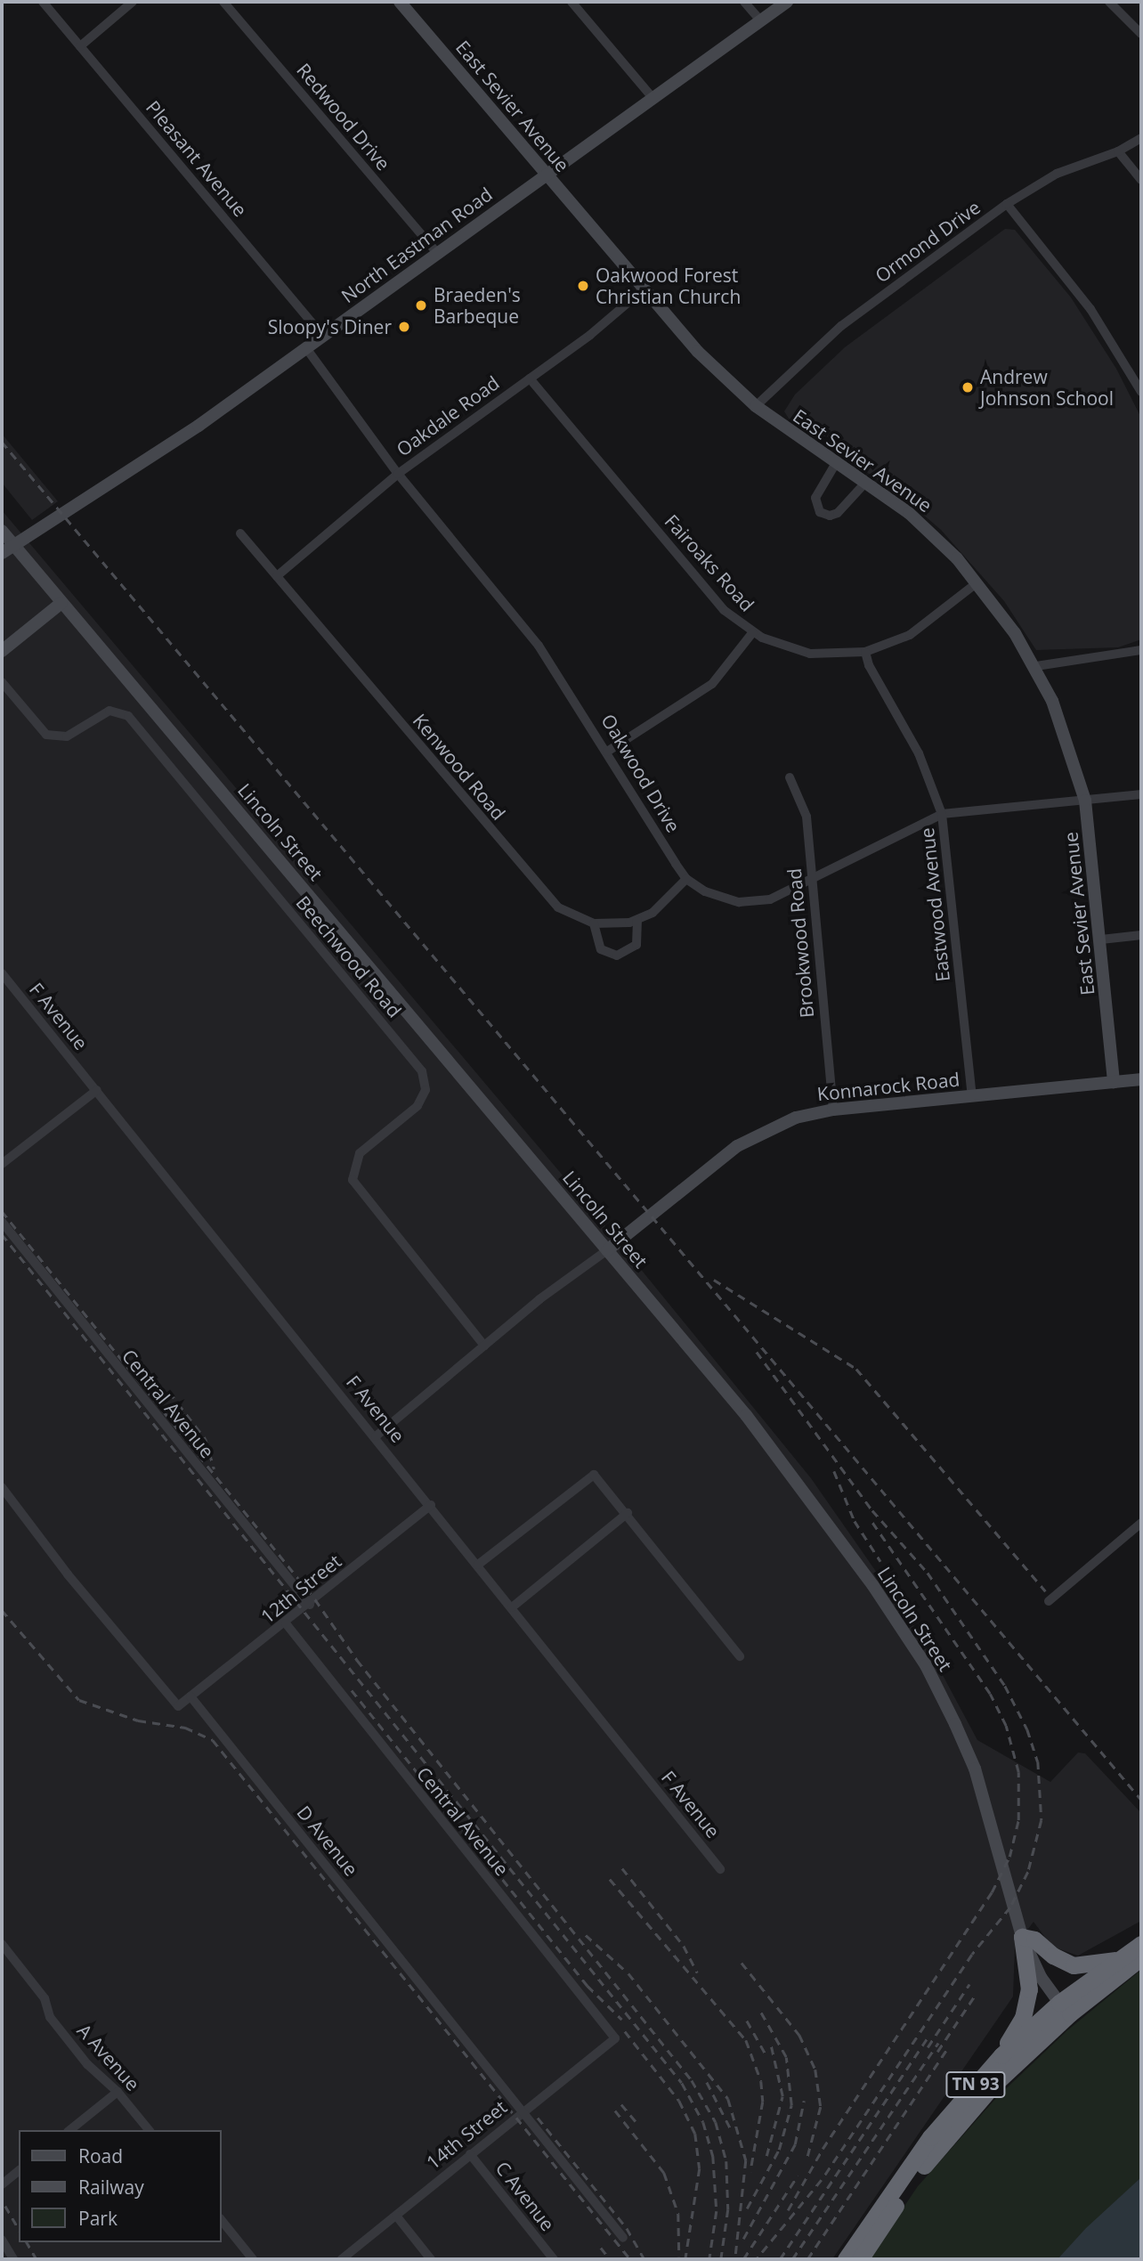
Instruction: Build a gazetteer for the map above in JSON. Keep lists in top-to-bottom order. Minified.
{"streets":{"highway":["TN 93"],"main road":["East Sevier Avenue","North Eastman Road","Lincoln Street","Konnarock Road"],"street":["Redwood Drive","Pleasant Avenue","Ormond Drive","Oakdale Road","Fairoaks Road","Kenwood Road","Oakwood Drive","Eastwood Avenue","Brookwood Road","Beechwood Road","F Avenue","Central Avenue","12th Street","D Avenue","A Avenue","14th Street","C Avenue"]},"crossings":[["East Sevier Avenue","Ormond Drive"],["East Sevier Avenue","North Eastman Road"],["East Sevier Avenue","Oakdale Road"],["East Sevier Avenue","Fairoaks Road"],["East Sevier Avenue","Oakwood Drive"],["East Sevier Avenue","Konnarock Road"],["Redwood Drive","North Eastman Road"],["Pleasant Avenue","North Eastman Road"],["North Eastman Road","Oakwood Drive"],["Oakdale Road","Fairoaks Road"],["Oakdale Road","Kenwood Road"],["Oakdale Road","Oakwood Drive"],["Fairoaks Road","Eastwood Avenue"],["Kenwood Road","Oakwood Drive"],["Oakwood Drive","Eastwood Avenue"],["Oakwood Drive","Brookwood Road"],["Lincoln Street","Konnarock Road"],["Lincoln Street","TN 93"],["Eastwood Avenue","Konnarock Road"],["Brookwood Road","Konnarock Road"],["F Avenue","12th Street"],["Central Avenue","12th Street"],["Central Avenue","14th Street"],["12th Street","D Avenue"],["D Avenue","14th Street"],["14th Street","C Avenue"]],"places":["Oakwood Forest Christian Church","Braeden's Barbeque","Sloopy's Diner","Andrew Johnson School"],"legend":["Road","Railway","Park"]}
